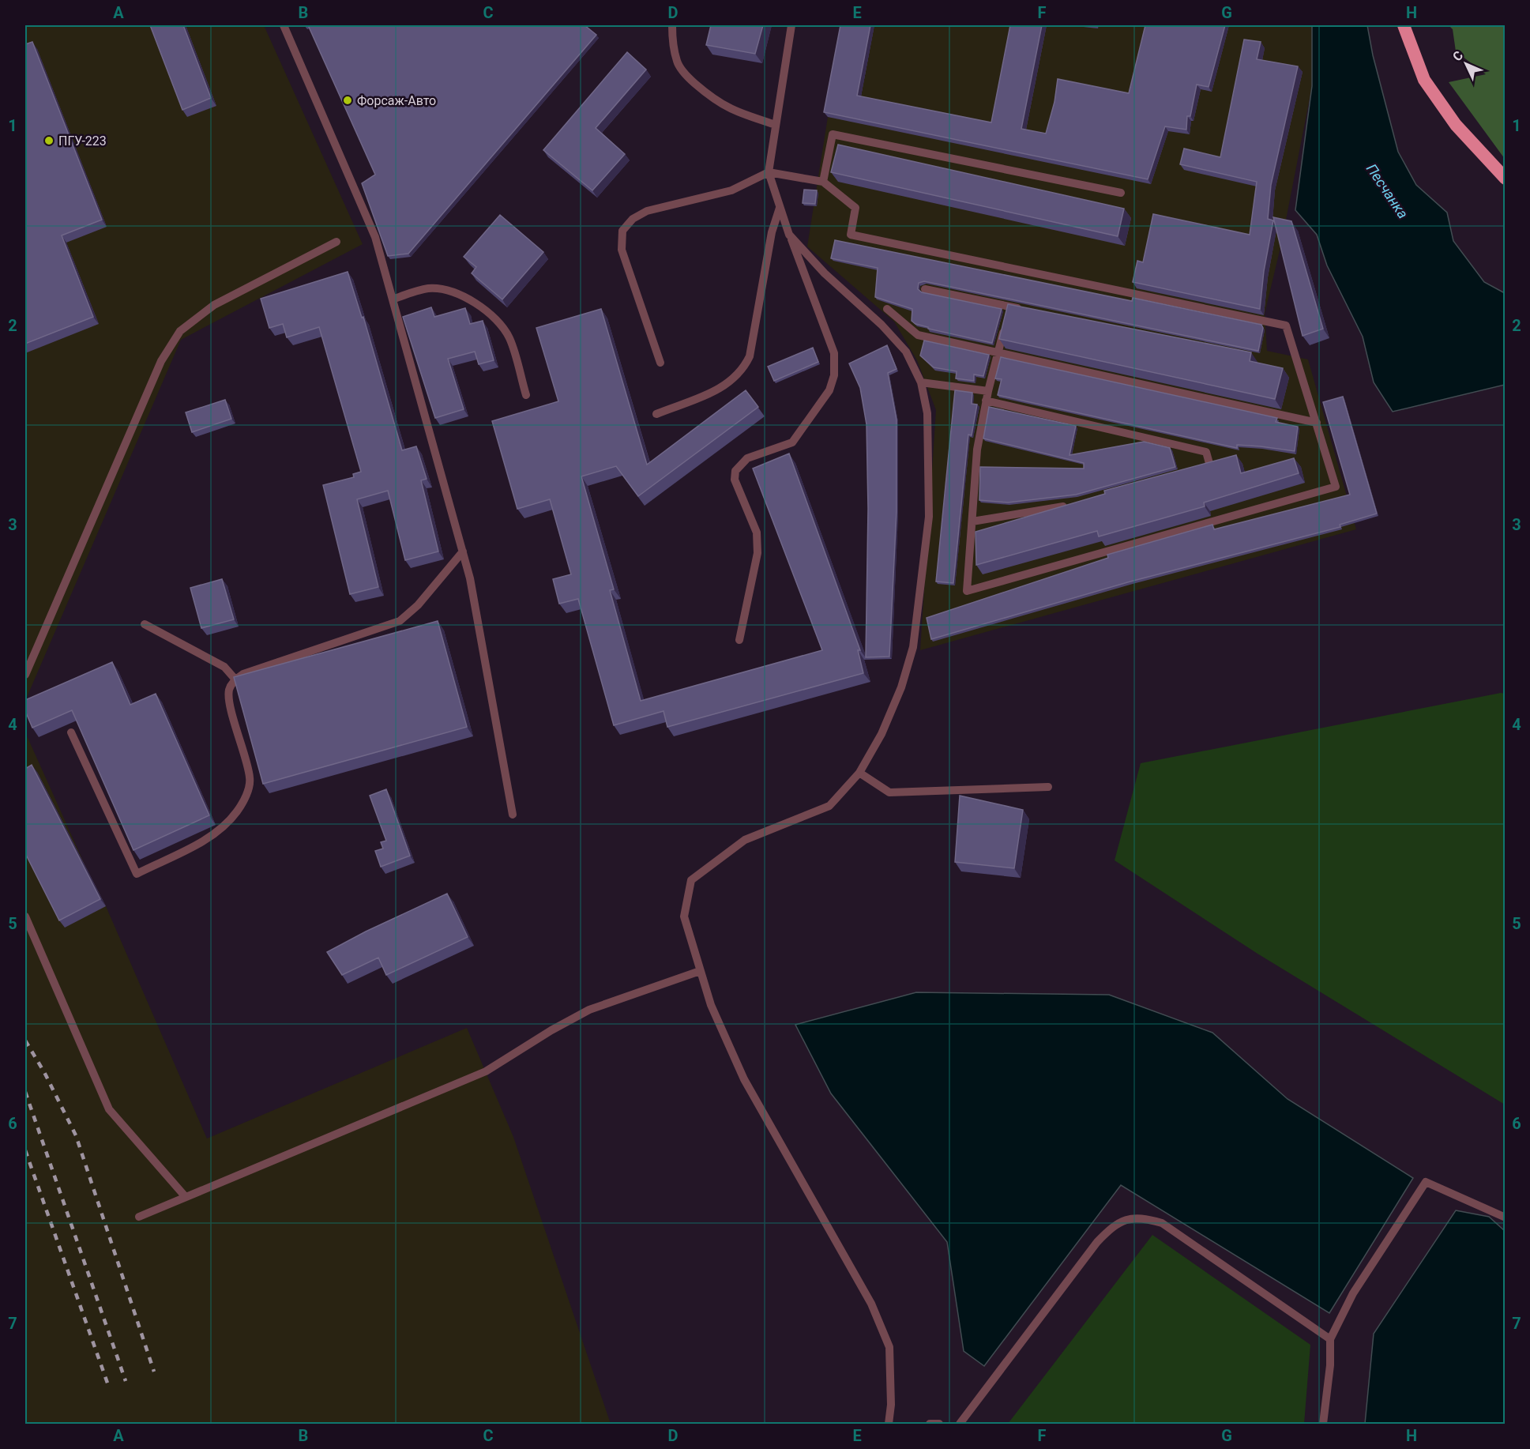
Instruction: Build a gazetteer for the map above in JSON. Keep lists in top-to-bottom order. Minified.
{"water":["Песчанка"],"places":["Форсаж-Авто","ПГУ-223"],"north":"top left","grid":{"columns":["A","B","C","D","E","F","G","H"],"rows":["1","2","3","4","5","6","7"]}}
